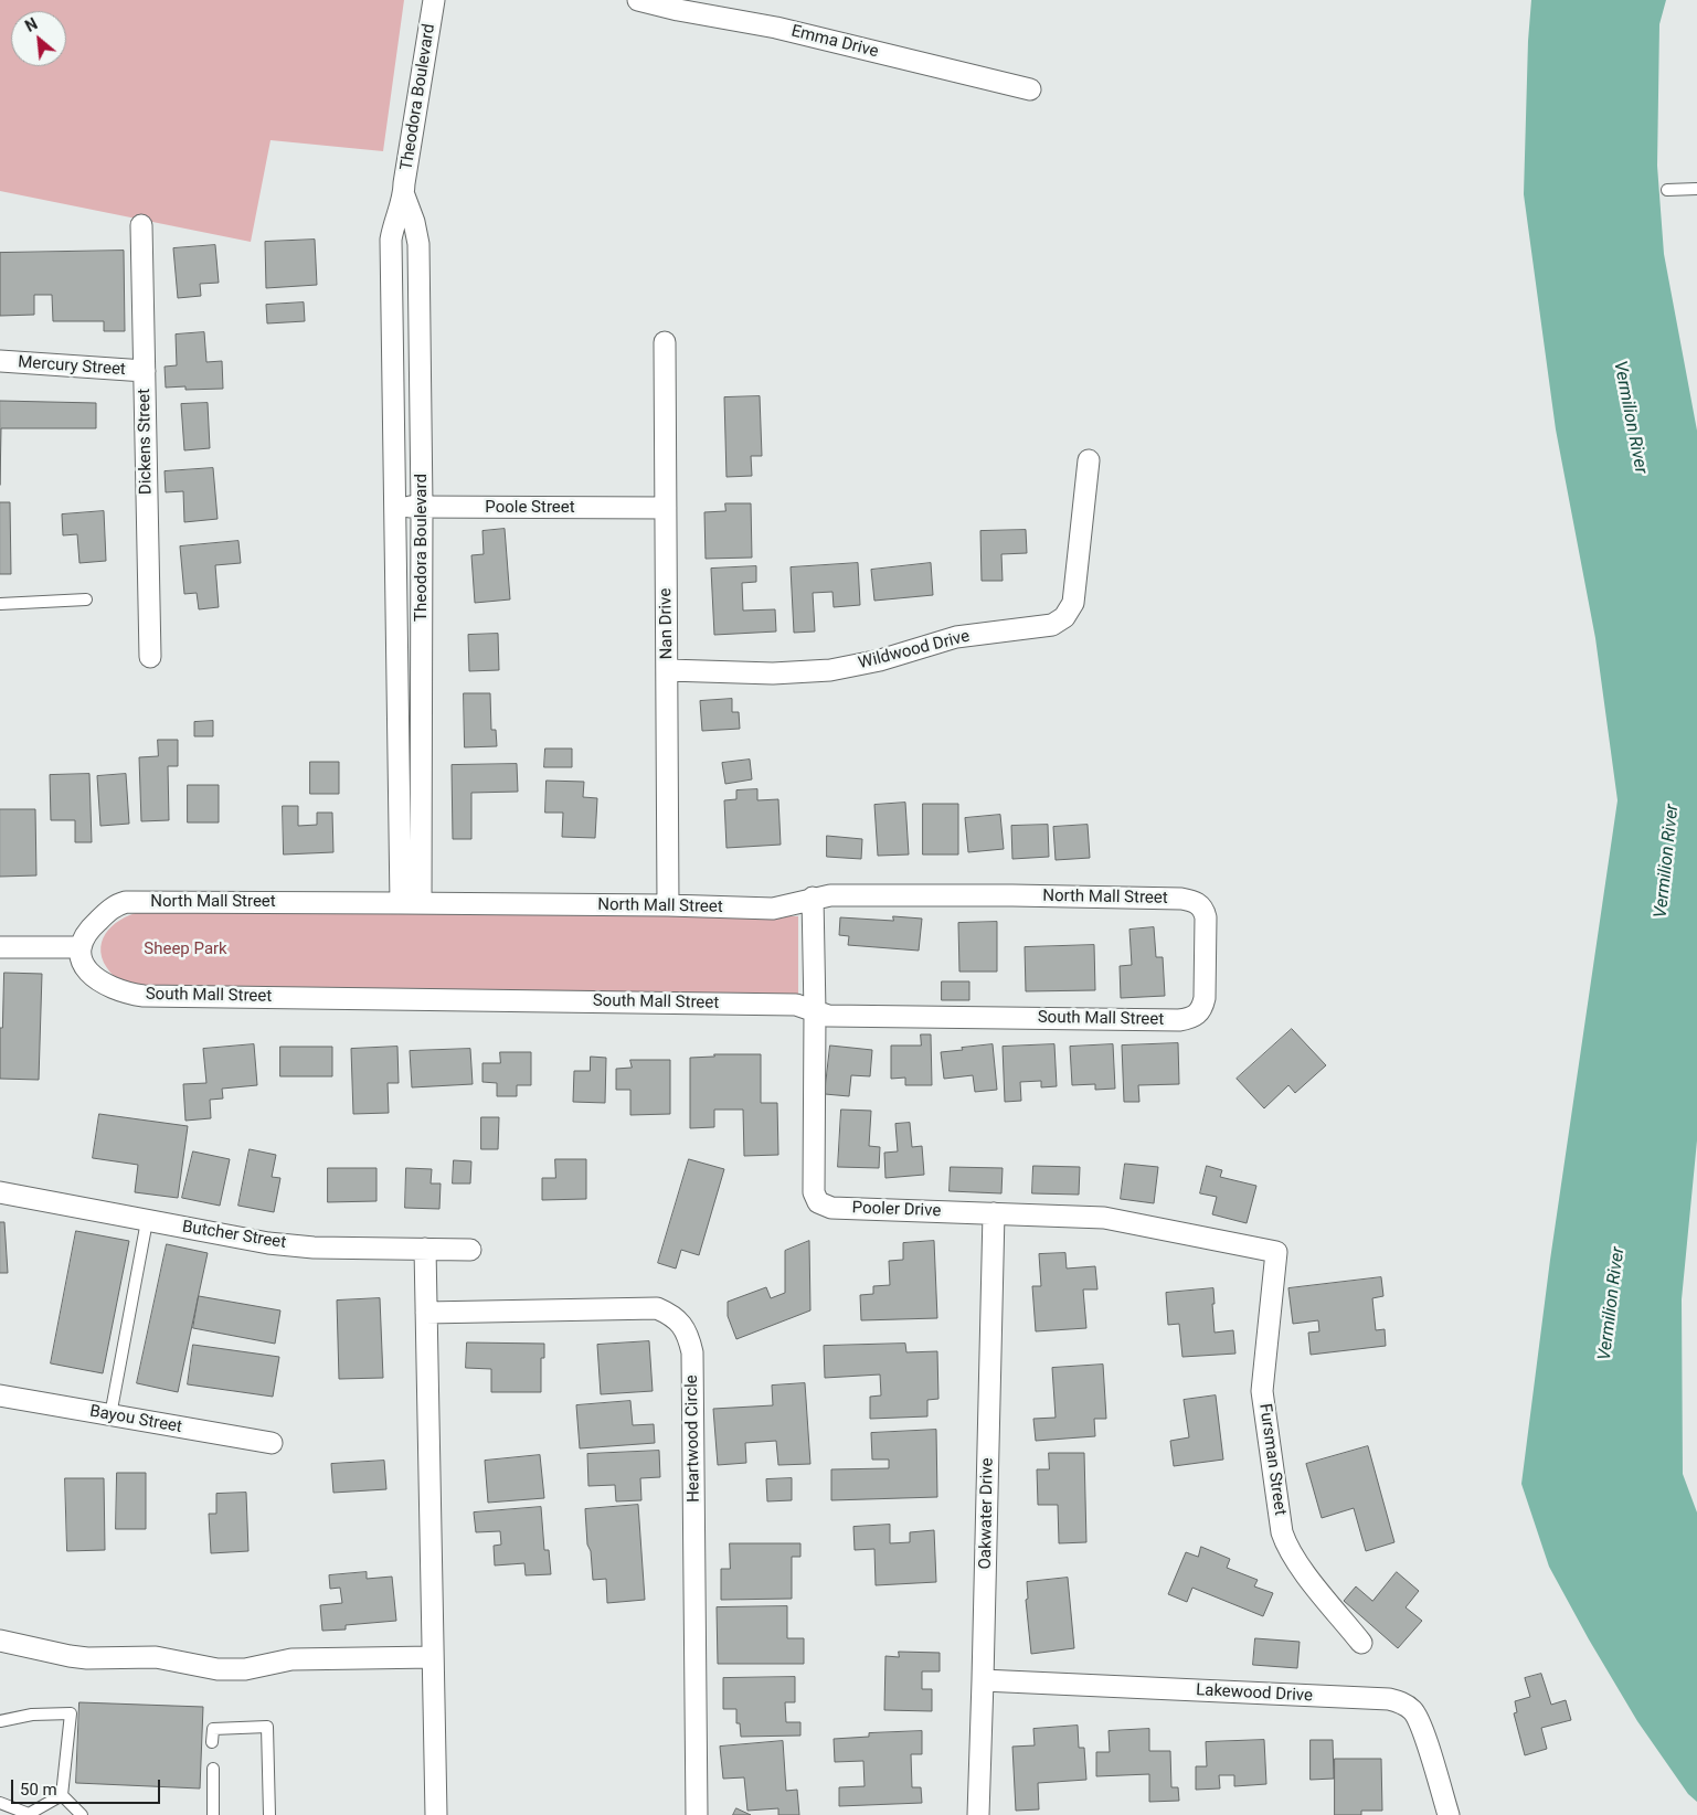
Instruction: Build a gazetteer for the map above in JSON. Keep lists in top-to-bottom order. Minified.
{"streets":{"street":["Emma Drive","Theodora Boulevard","Mercury Street","Dickens Street","Poole Street","Nan Drive","Wildwood Drive","North Mall Street","South Mall Street","Pooler Drive","Butcher Street","Bayou Street","Heartwood Circle","Fursman Street","Oakwater Drive","Lakewood Drive"]},"crossings":[["Theodora Boulevard","Poole Street"],["Theodora Boulevard","North Mall Street"],["Mercury Street","Dickens Street"],["Poole Street","Nan Drive"],["Nan Drive","Wildwood Drive"],["Nan Drive","North Mall Street"],["North Mall Street","South Mall Street"],["North Mall Street","Pooler Drive"],["South Mall Street","Pooler Drive"],["Pooler Drive","Fursman Street"],["Pooler Drive","Oakwater Drive"],["Oakwater Drive","Lakewood Drive"]],"water":["Vermilion River"],"parks":["Sheep Park"],"scale_bar":"50 m","north":"top left"}
